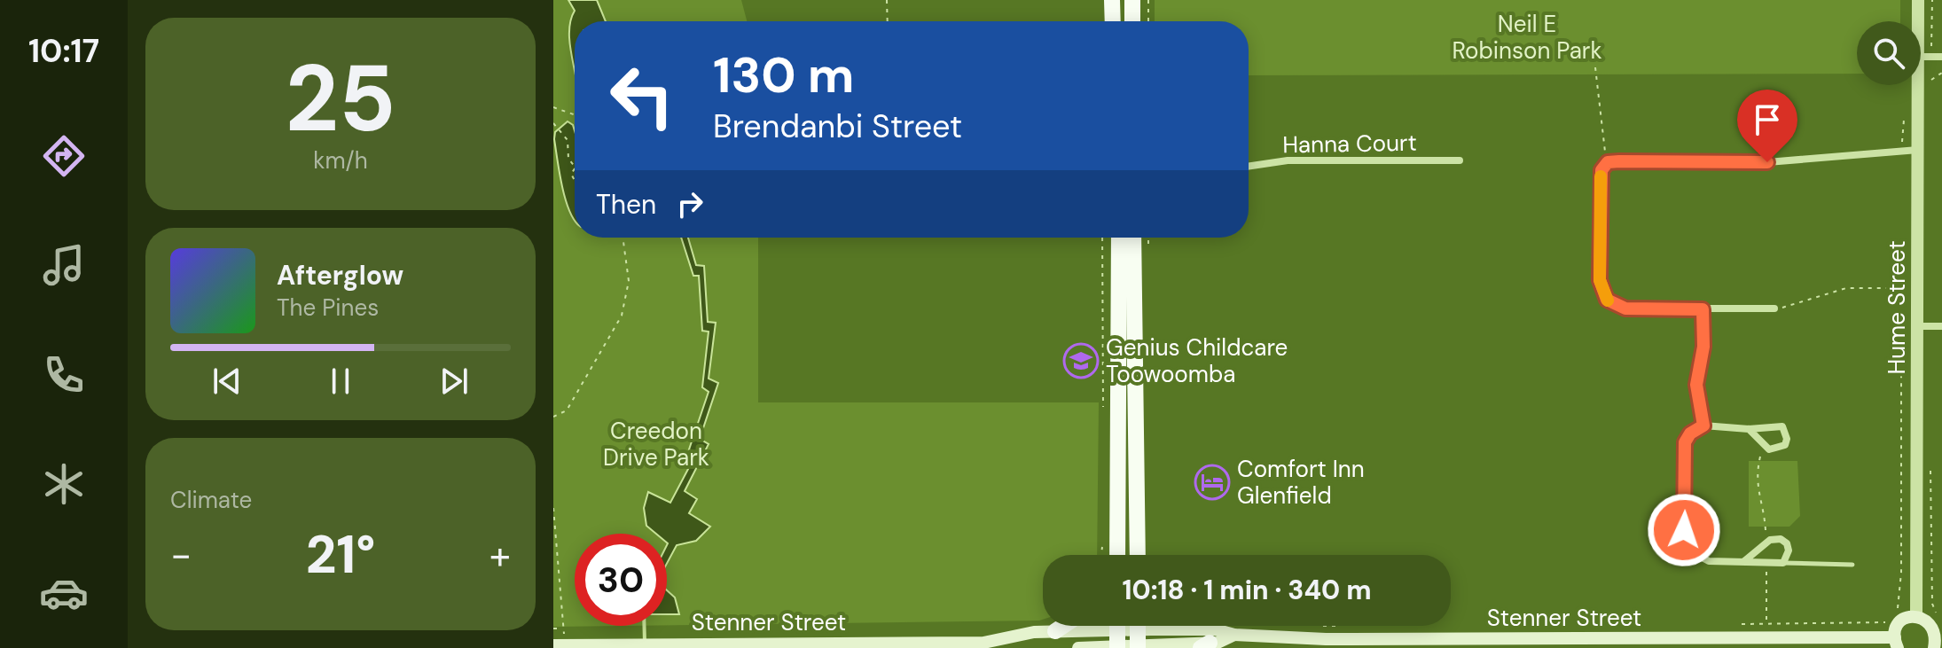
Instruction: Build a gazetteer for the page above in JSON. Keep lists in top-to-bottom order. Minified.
{"streets":{"main road":["Stenner Street"],"street":["Hanna Court","Hume Street"]},"parks":["Neil E Robinson Park","Creedon Drive Park"],"places":{"school or university":["Genius Childcare Toowoomba"],"hotel":["Comfort Inn Glenfield"]},"page":{"tabs":"10:17","tile":[["25","km/h"],"Climate"],"turn":["130 m","Brendanbi Street"],"then":"Then","song":["Afterglow","The Pines"],"heat":["−","21°","+"],"limit":"30","trip":"10:18 · 1 min · 340 m"}}
